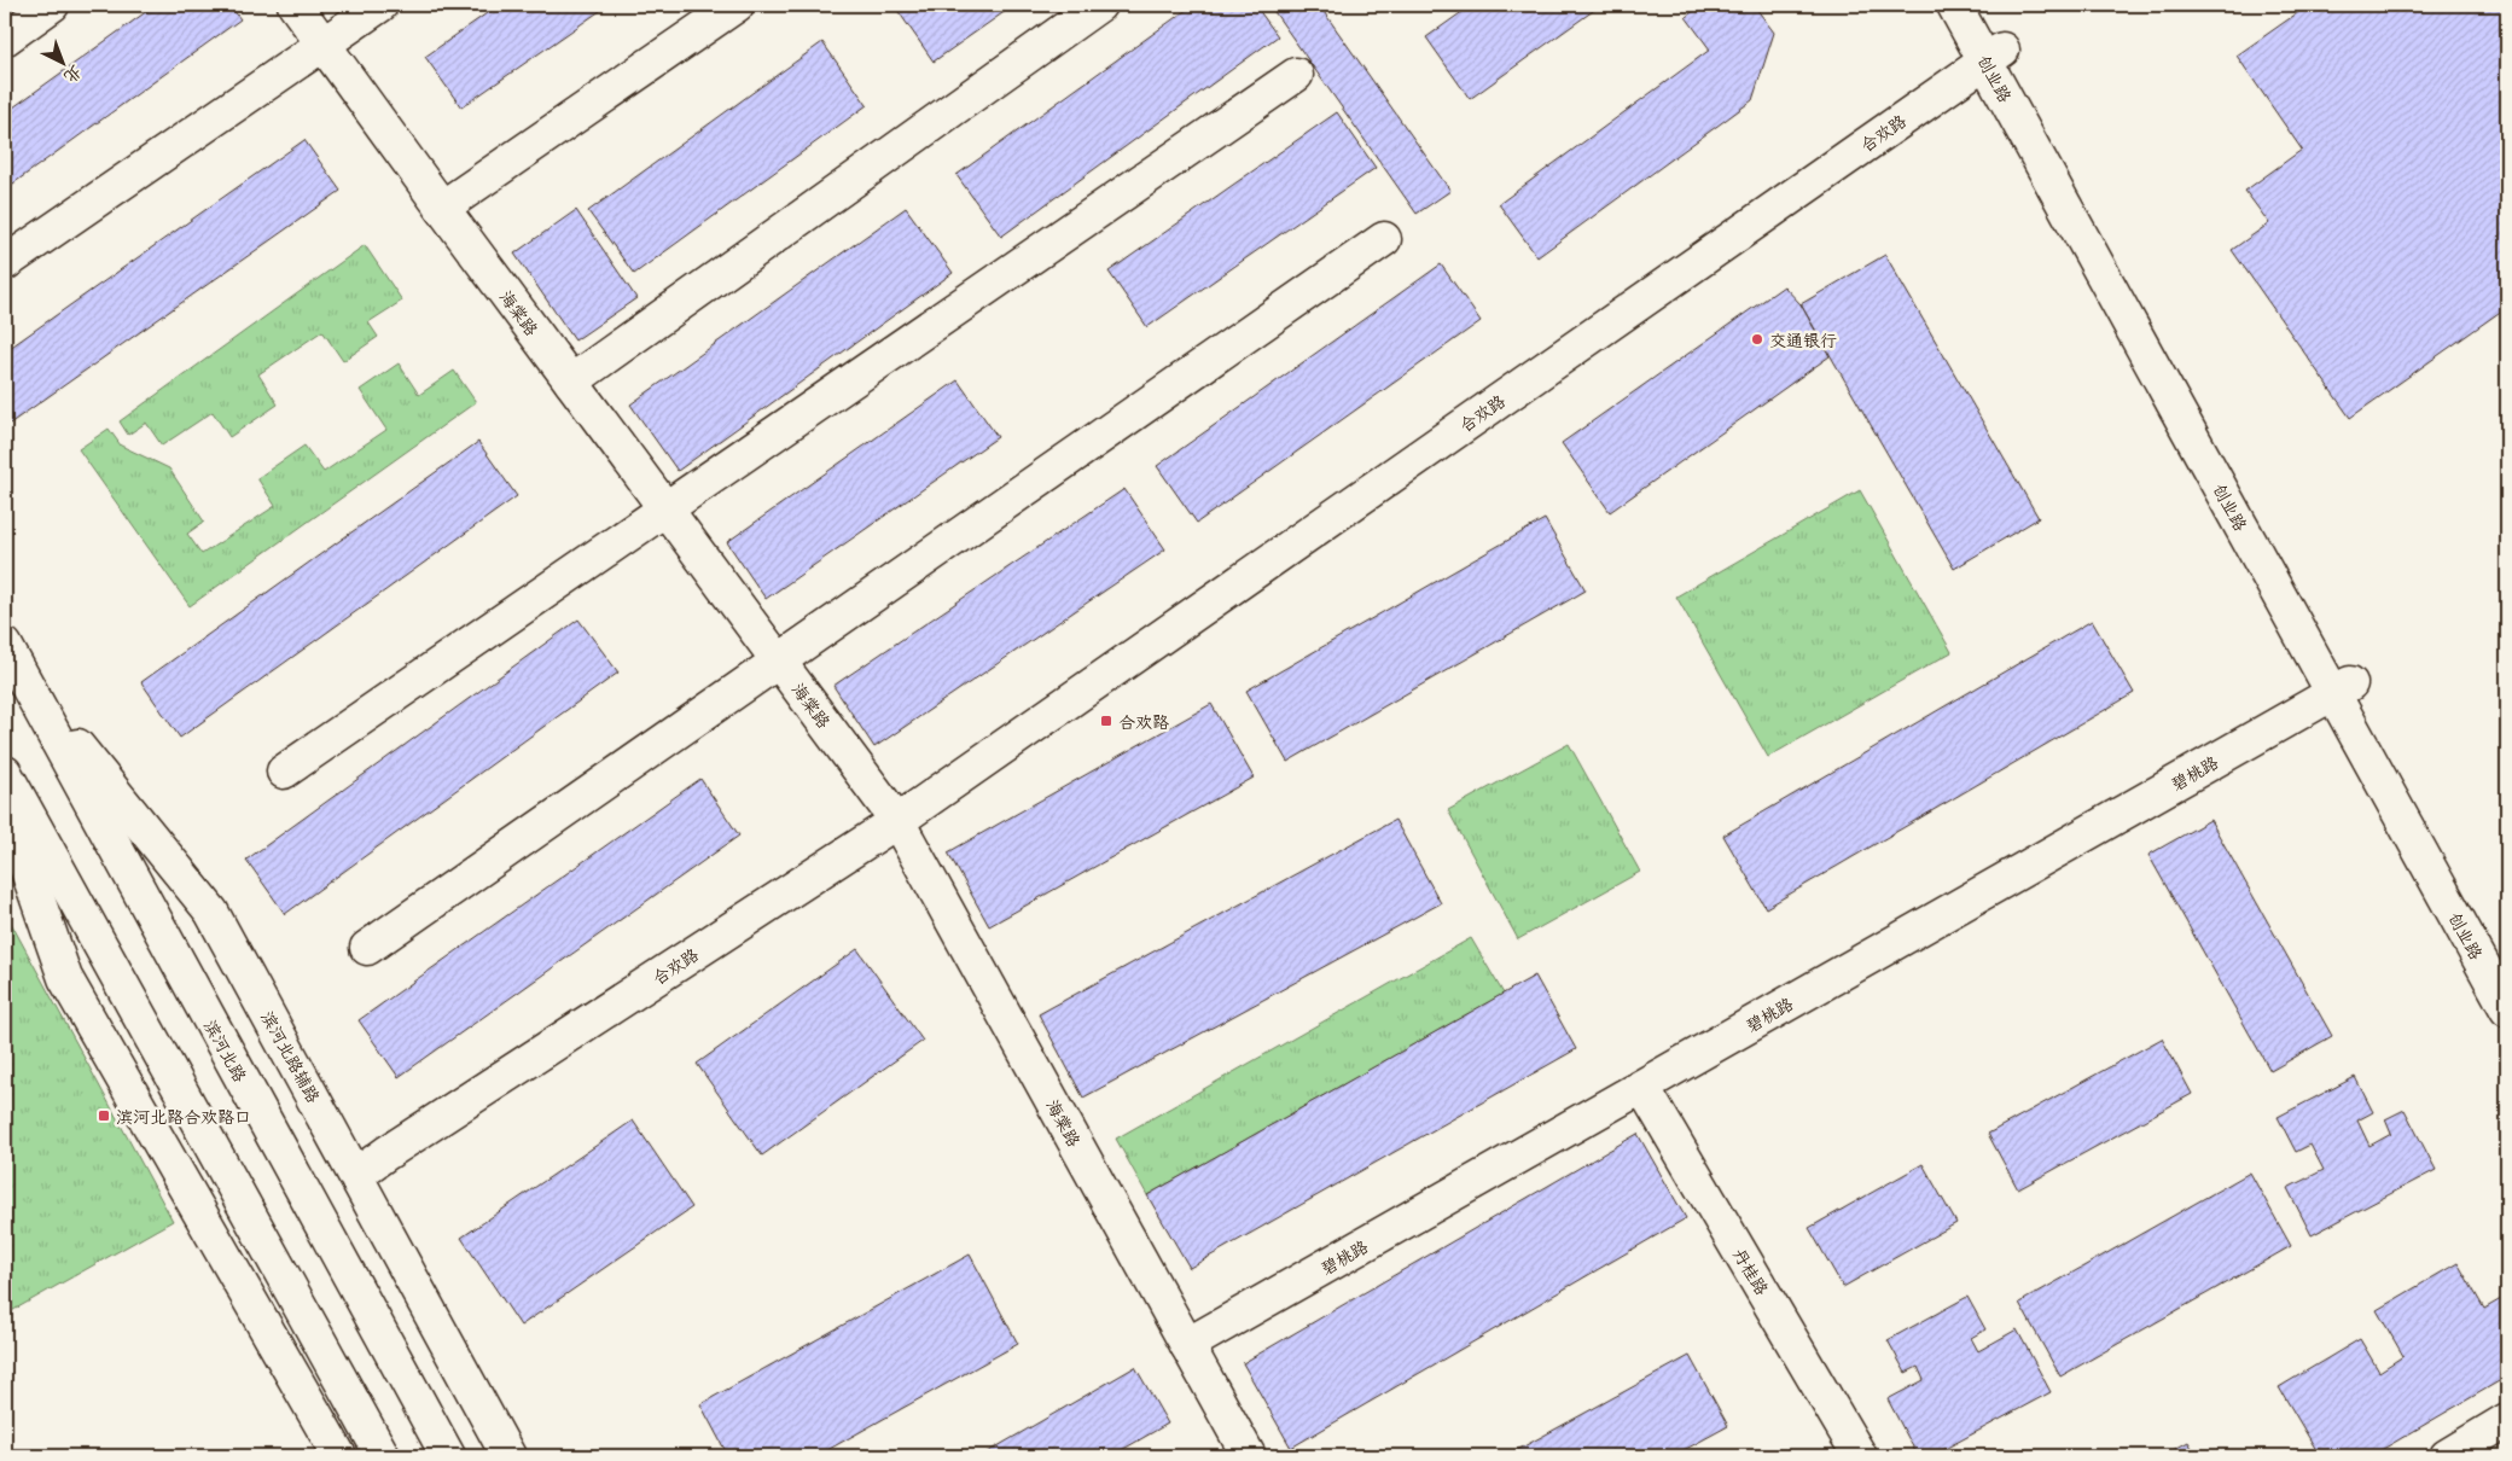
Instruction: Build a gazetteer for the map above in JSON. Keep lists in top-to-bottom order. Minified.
{"streets":{"street":["创业路","合欢路","海棠路","碧桃路","滨河北路","滨河北路辅路","丹桂路"]},"crossings":[["创业路","合欢路"],["创业路","碧桃路"],["合欢路","海棠路"],["合欢路","滨河北路辅路"],["海棠路","碧桃路"],["碧桃路","丹桂路"],["滨河北路","滨河北路辅路"]],"places":{"other":["交通银行"],"transit":["合欢路","滨河北路合欢路口"]},"north":"bottom right"}
